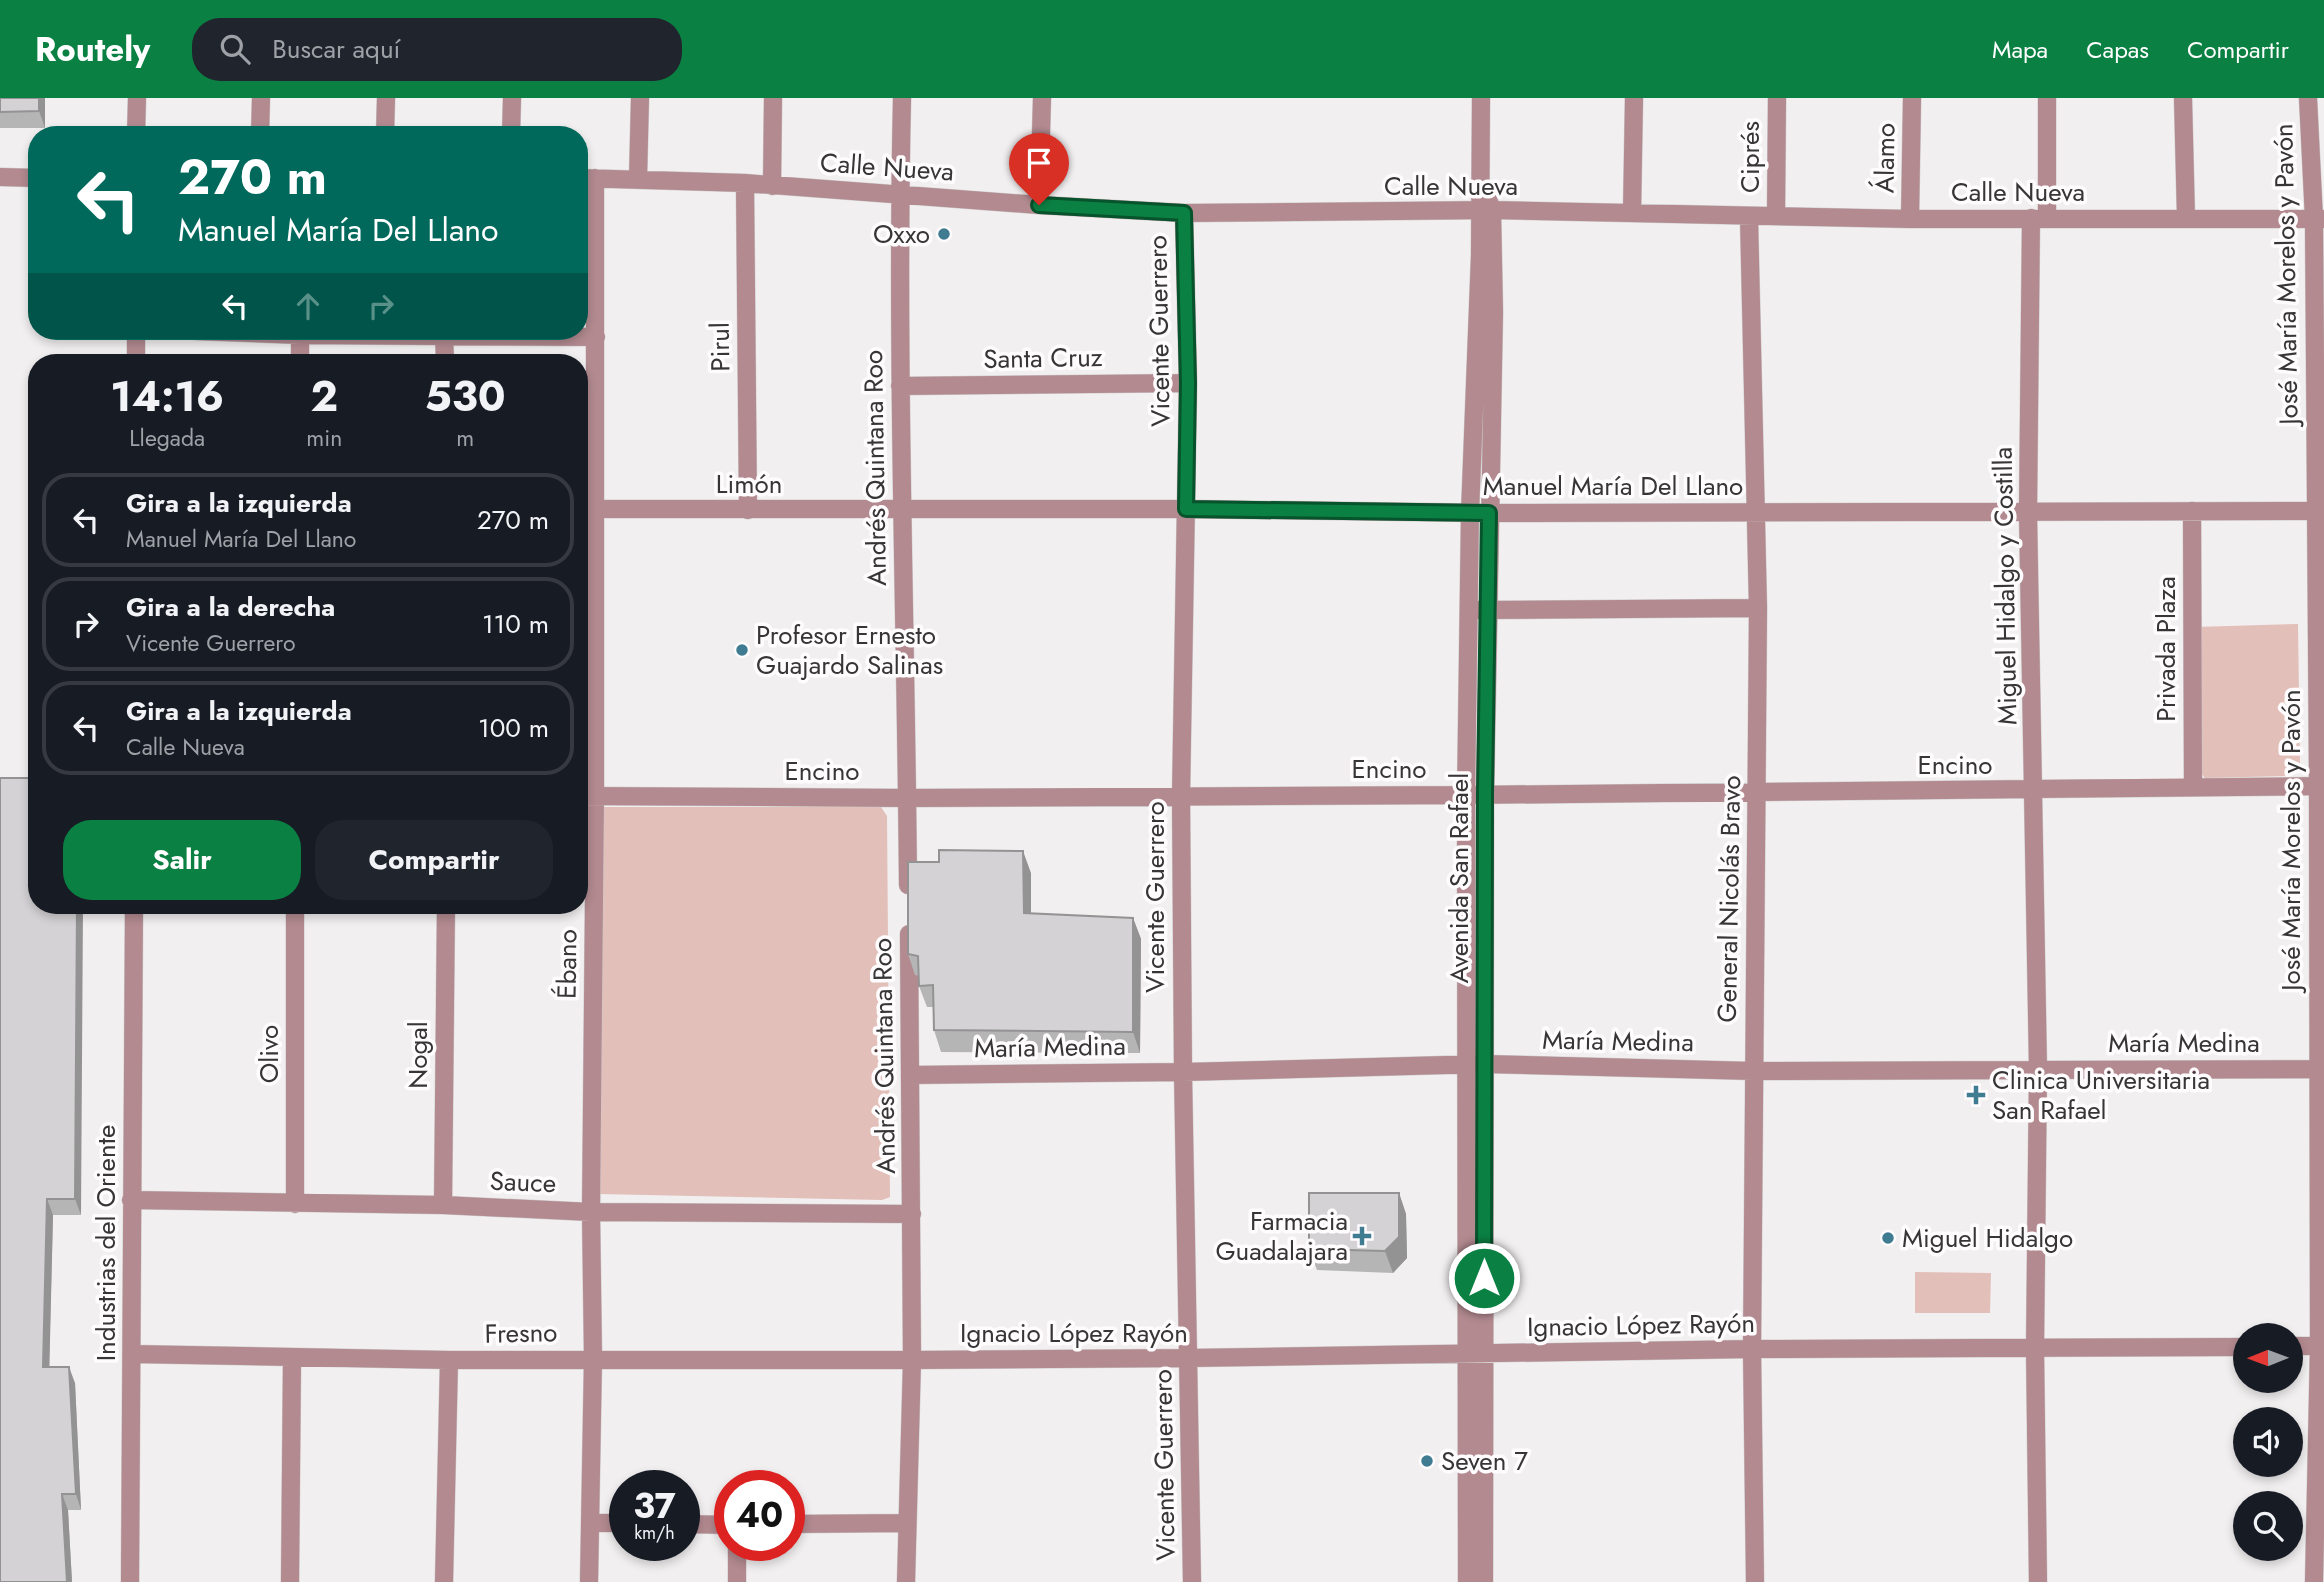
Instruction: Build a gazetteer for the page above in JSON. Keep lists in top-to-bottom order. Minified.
{"streets":{"street":["Ciprés","Álamo","Calle Nueva","José María Morelos y Pavón","Vicente Guerrero","Pirul","Santa Cruz","Andrés Quintana Roo","Limón","Manuel María Del Llano","Miguel Hidalgo y Costilla","Privada Plaza","Encino","Avenida San Rafael","General Nicolás Bravo","Ébano","María Medina","Olivo","Nogal","Sauce","Industrias del Oriente","Ignacio López Rayón","Fresno"]},"crossings":[["Ciprés","Calle Nueva"],["Álamo","Calle Nueva"],["Calle Nueva","José María Morelos y Pavón"],["Calle Nueva","Vicente Guerrero"],["Calle Nueva","Pirul"],["Calle Nueva","Andrés Quintana Roo"],["Calle Nueva","Miguel Hidalgo y Costilla"],["Calle Nueva","Avenida San Rafael"],["Calle Nueva","General Nicolás Bravo"],["José María Morelos y Pavón","Manuel María Del Llano"],["José María Morelos y Pavón","Encino"],["José María Morelos y Pavón","María Medina"],["Vicente Guerrero","Santa Cruz"],["Vicente Guerrero","Manuel María Del Llano"],["Vicente Guerrero","Encino"],["Vicente Guerrero","María Medina"],["Vicente Guerrero","Ignacio López Rayón"],["Pirul","Limón"],["Santa Cruz","Andrés Quintana Roo"],["Andrés Quintana Roo","Limón"],["Andrés Quintana Roo","Manuel María Del Llano"],["Andrés Quintana Roo","Encino"],["Andrés Quintana Roo","María Medina"],["Andrés Quintana Roo","Sauce"],["Andrés Quintana Roo","Ignacio López Rayón"],["Andrés Quintana Roo","Fresno"],["Limón","Manuel María Del Llano"],["Limón","Ébano"],["Manuel María Del Llano","Miguel Hidalgo y Costilla"],["Manuel María Del Llano","Privada Plaza"],["Manuel María Del Llano","Avenida San Rafael"],["Manuel María Del Llano","General Nicolás Bravo"],["Miguel Hidalgo y Costilla","Encino"],["Miguel Hidalgo y Costilla","María Medina"],["Miguel Hidalgo y Costilla","Ignacio López Rayón"],["Privada Plaza","Encino"],["Encino","Avenida San Rafael"],["Encino","General Nicolás Bravo"],["Avenida San Rafael","María Medina"],["Avenida San Rafael","Ignacio López Rayón"],["General Nicolás Bravo","María Medina"],["General Nicolás Bravo","Ignacio López Rayón"],["Ébano","Sauce"],["Ébano","Fresno"],["Olivo","Sauce"],["Nogal","Sauce"],["Sauce","Industrias del Oriente"],["Industrias del Oriente","Fresno"],["Ignacio López Rayón","Fresno"]],"places":{"other":["Oxxo","Profesor Ernesto Guajardo Salinas","Miguel Hidalgo","Seven 7"],"health":["Clinica Universitaria San Rafael","Farmacia Guadalajara"]},"north":"left","page":{"header":"Routely","search":"Buscar aquí","nav":["Mapa","Capas","Compartir"],"turn":["270 m","Manuel María Del Llano"],"eta":["14:16","Llegada","2","min","530","m"],"list":[{"name":"Gira a la izquierda","note":"Manuel María Del Llano","value":"270 m"},{"name":"Gira a la derecha","note":"Vicente Guerrero","value":"110 m"},{"name":"Gira a la izquierda","note":"Calle Nueva","value":"100 m"}],"buttons":["Salir","Compartir"],"speed":"37 km/h","limit":"40"}}
